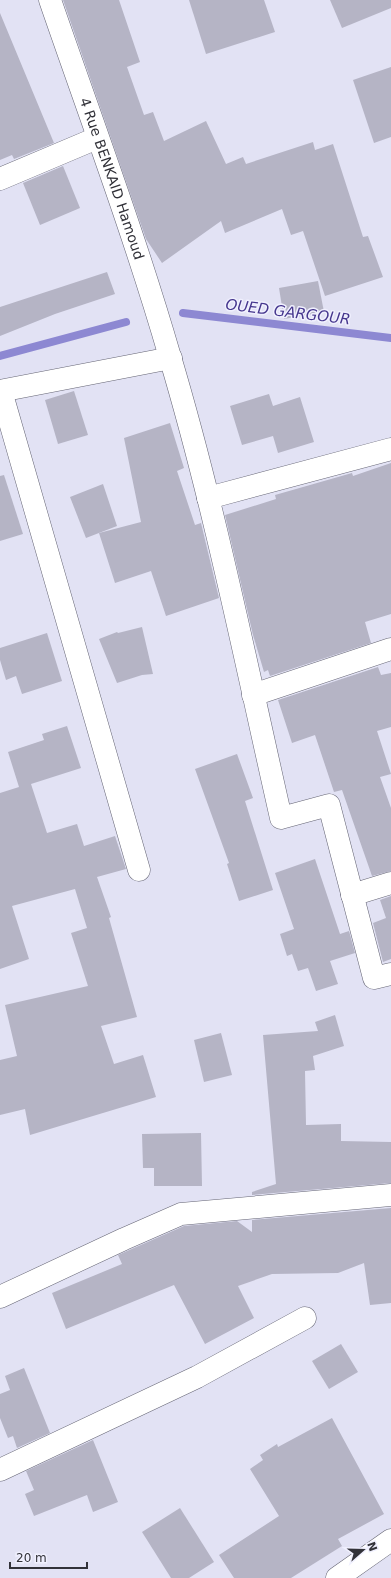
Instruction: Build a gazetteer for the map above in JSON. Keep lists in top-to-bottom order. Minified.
{"streets":{"street":["4 Rue BENKAID Hamoud"]},"water":["OUED GARGOUR"],"scale_bar":"20 m","north":"right"}
